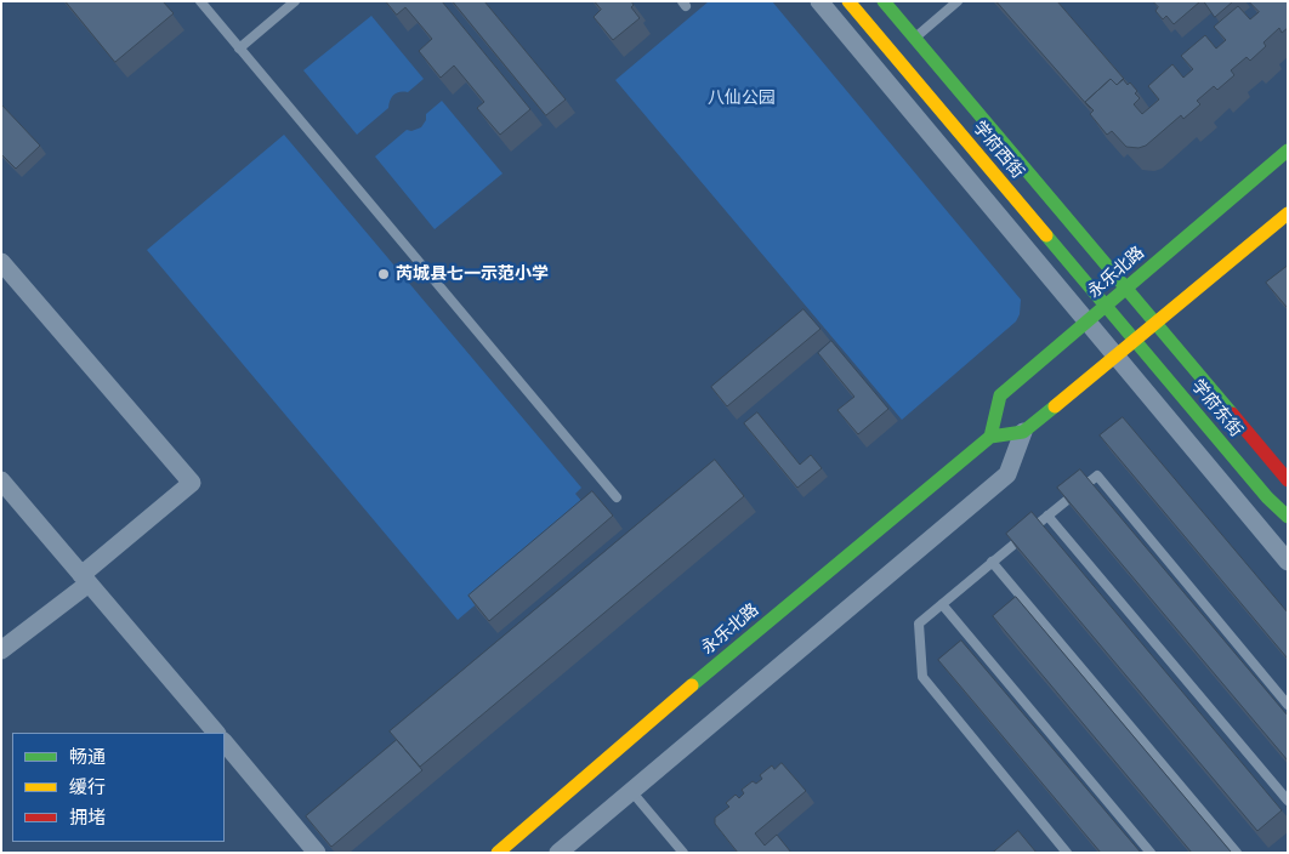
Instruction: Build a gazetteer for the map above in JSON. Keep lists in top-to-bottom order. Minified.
{"streets":{"main road":["学府西街","永乐北路","学府东街"]},"crossings":[["学府西街","永乐北路"],["学府西街","学府东街"]],"parks":["八仙公园"],"places":["芮城县七一示范小学"],"legend":["畅通","缓行","拥堵"]}
